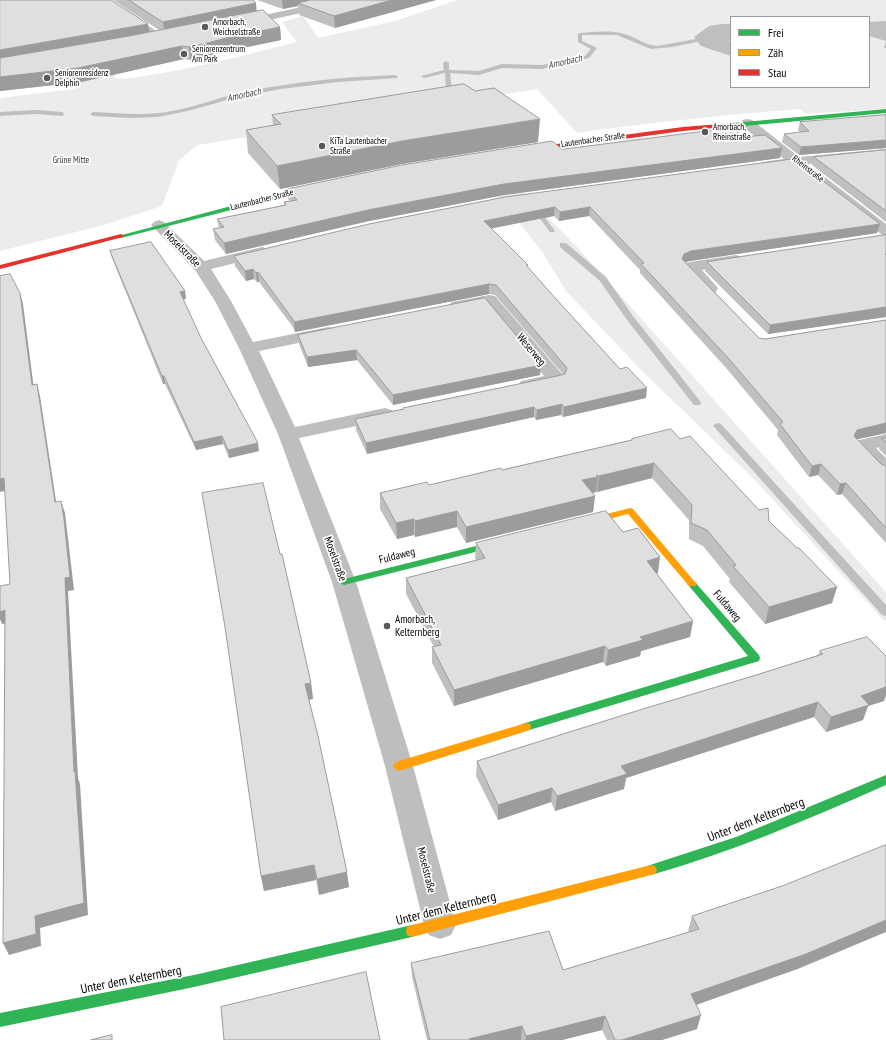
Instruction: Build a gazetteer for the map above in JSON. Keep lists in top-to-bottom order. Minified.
{"streets":{"street":["Lautenbacher Straße","Rheinstraße","Moselstraße","Weserweg","Fuldaweg","Unter dem Kelternberg"]},"crossings":[["Lautenbacher Straße","Rheinstraße"],["Lautenbacher Straße","Moselstraße"],["Moselstraße","Fuldaweg"],["Moselstraße","Unter dem Kelternberg"]],"water":["Amorbach"],"parks":["Grüne Mitte"],"places":["Amorbach, Weichselstraße","Seniorenzentrum Am Park","Seniorenresidenz Delphin","Amorbach, Rheinstraße","KiTa Lautenbacher Straße","Amorbach, Kelternberg"],"legend":["Frei","Zäh","Stau"]}
